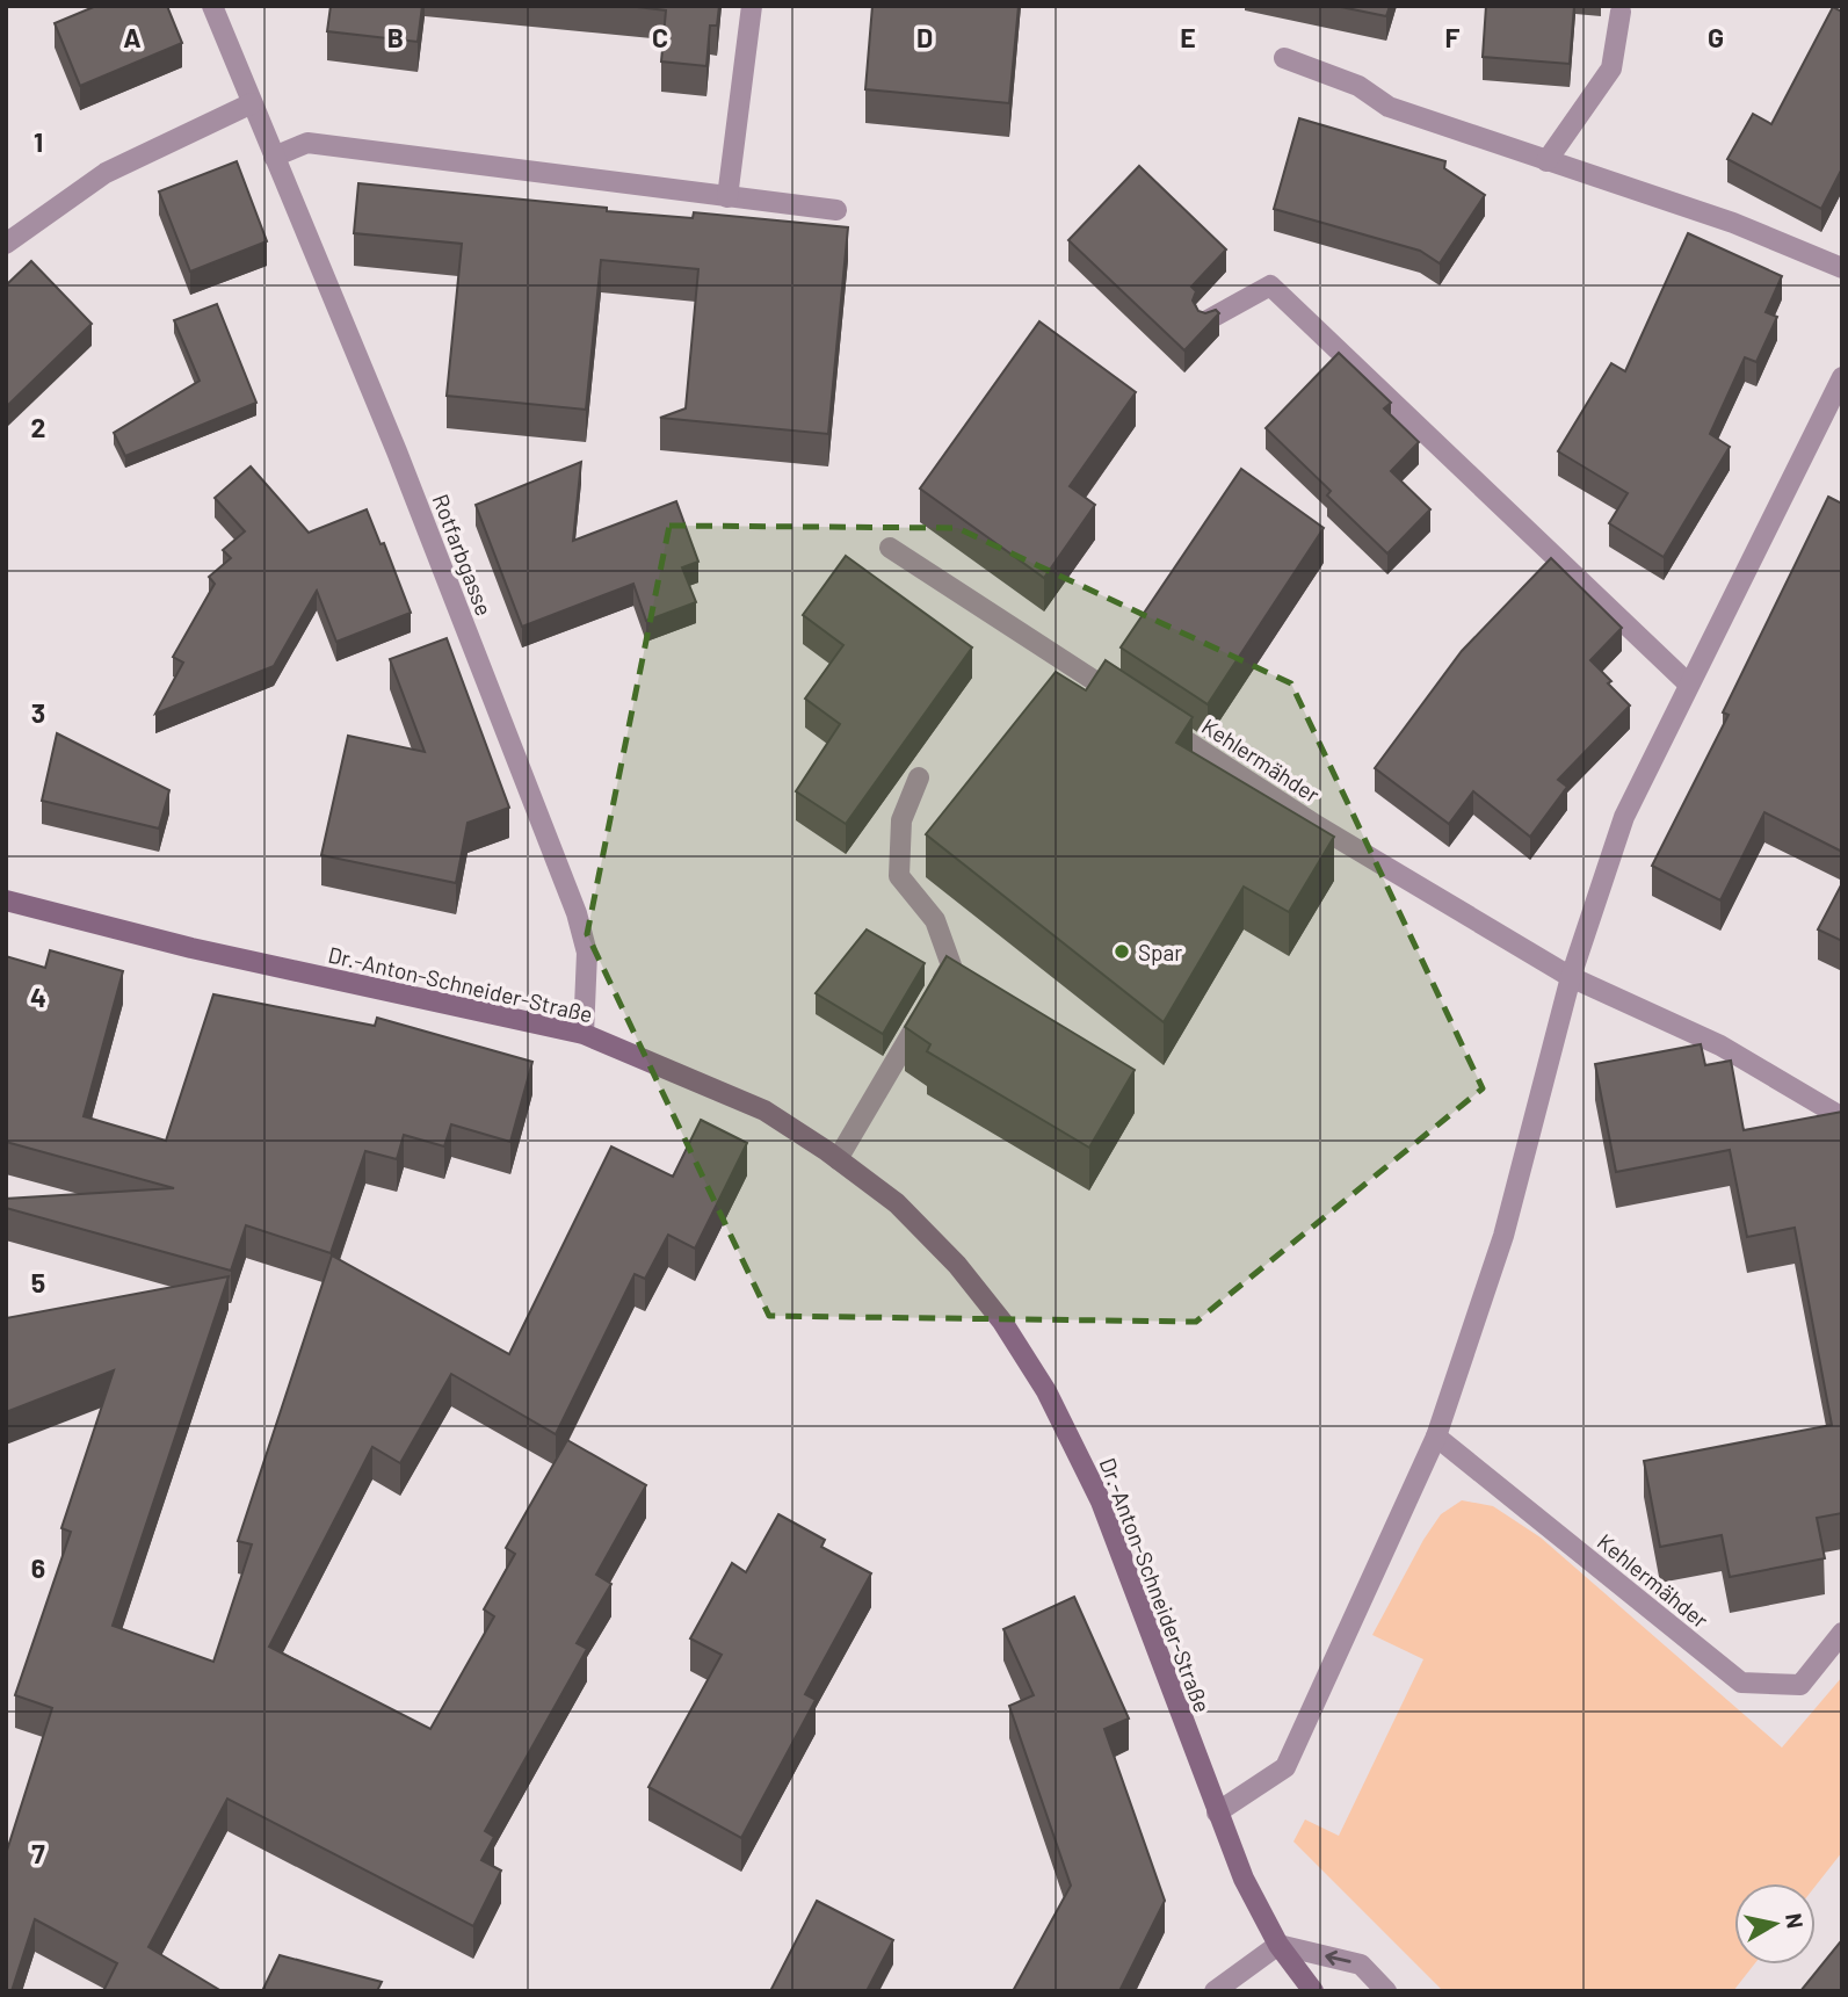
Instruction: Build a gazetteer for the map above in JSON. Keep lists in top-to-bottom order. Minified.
{"streets":{"main road":["Dr.-Anton-Schneider-Straße"],"street":["Rotfarbgasse","Kehlermähder"]},"crossings":[["Rotfarbgasse","Dr.-Anton-Schneider-Straße"]],"places":["Spar"],"north":"right","grid":{"columns":["A","B","C","D","E","F","G"],"rows":["1","2","3","4","5","6","7"]}}
